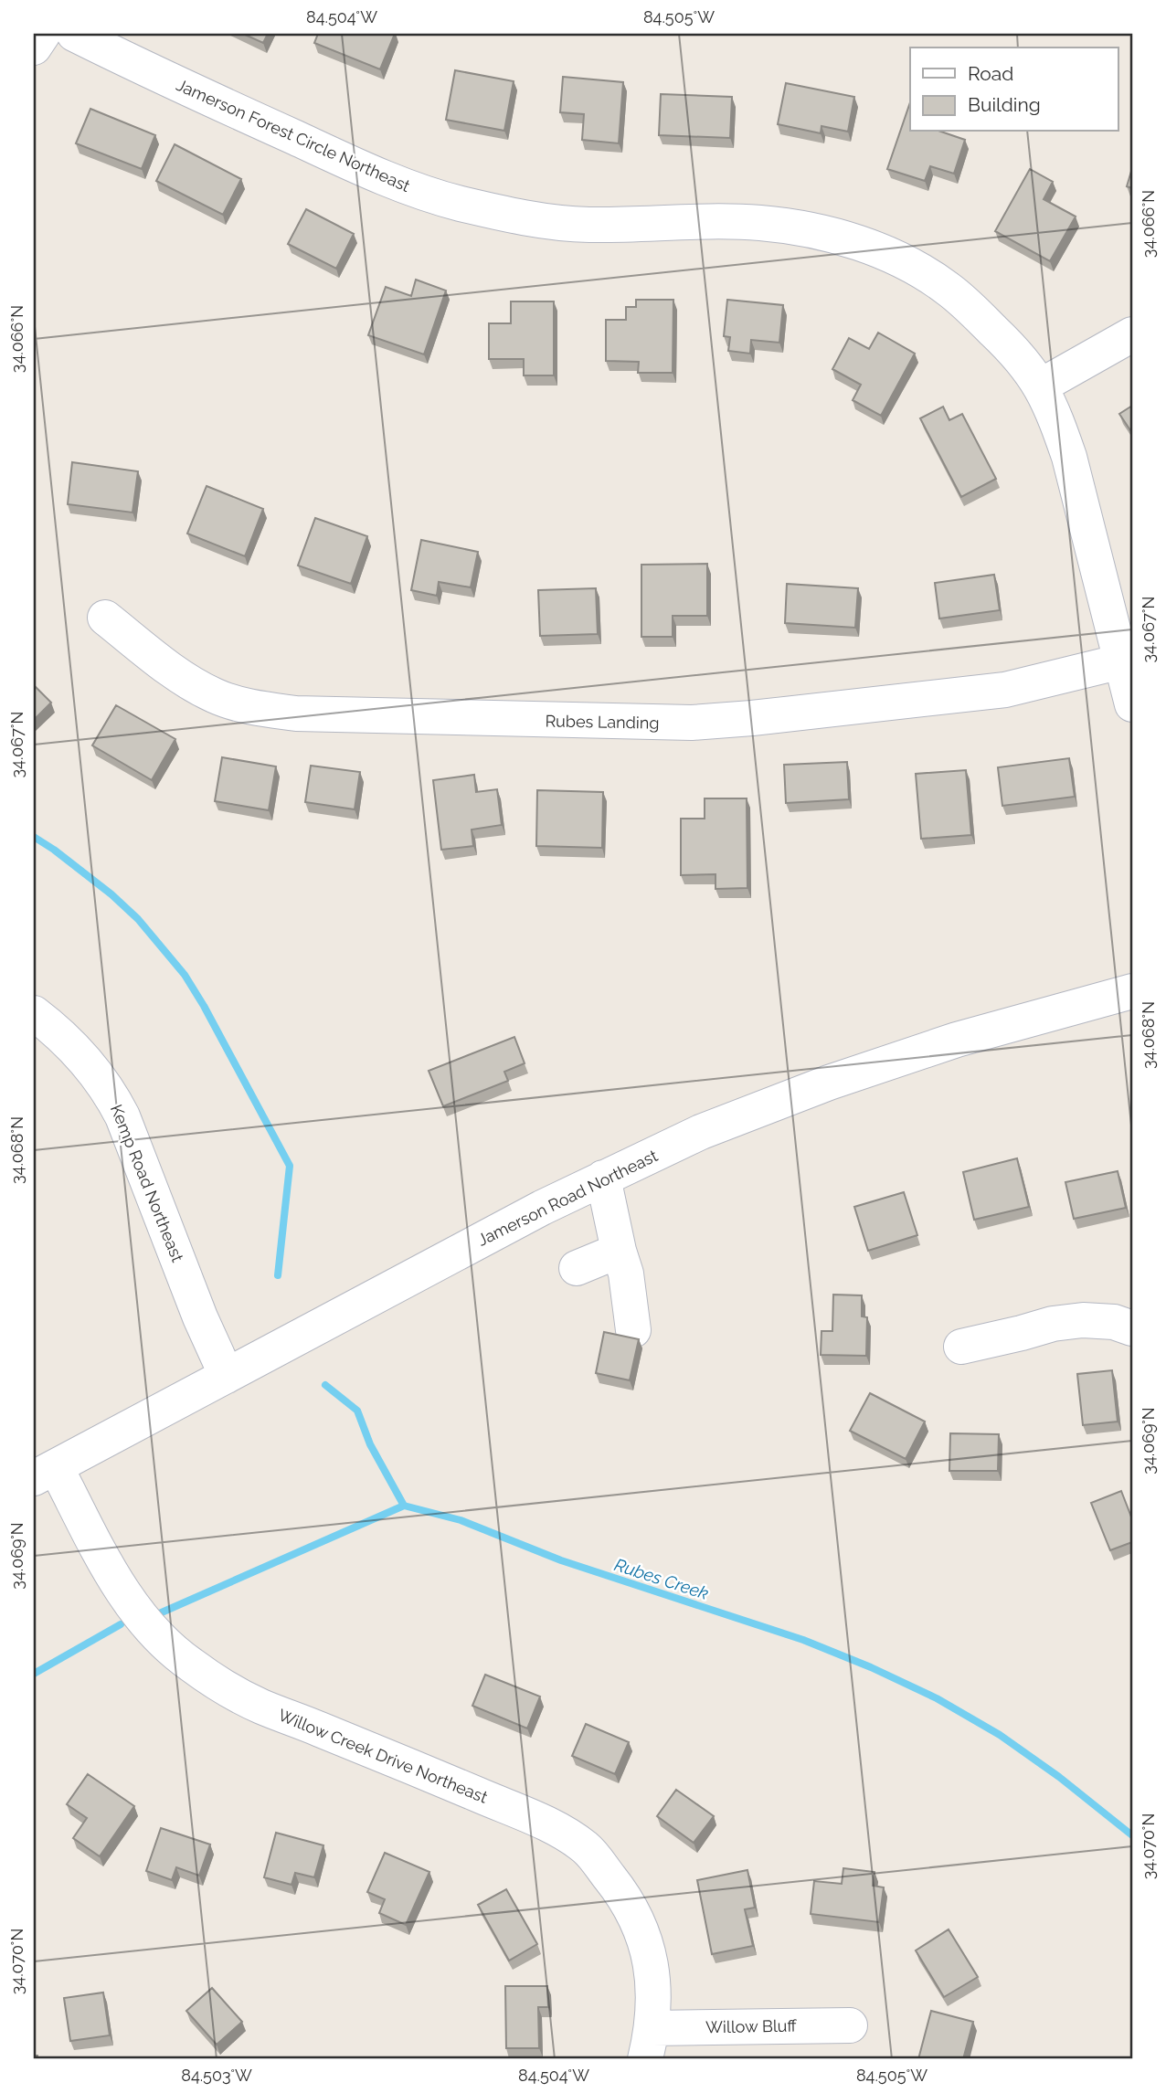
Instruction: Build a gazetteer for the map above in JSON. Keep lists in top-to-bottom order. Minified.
{"streets":{"street":["Jamerson Forest Circle Northeast","Rubes Landing","Kemp Road Northeast","Jamerson Road Northeast","Willow Creek Drive Northeast","Willow Bluff"]},"crossings":[["Jamerson Forest Circle Northeast","Rubes Landing"],["Kemp Road Northeast","Jamerson Road Northeast"],["Jamerson Road Northeast","Willow Creek Drive Northeast"],["Willow Creek Drive Northeast","Willow Bluff"]],"water":["Rubes Creek"],"legend":["Road","Building"],"coordinates":["84.504°W","84.505°W","34.066°N","34.067°N","34.068°N","34.069°N","34.070°N","84.503°W"]}
